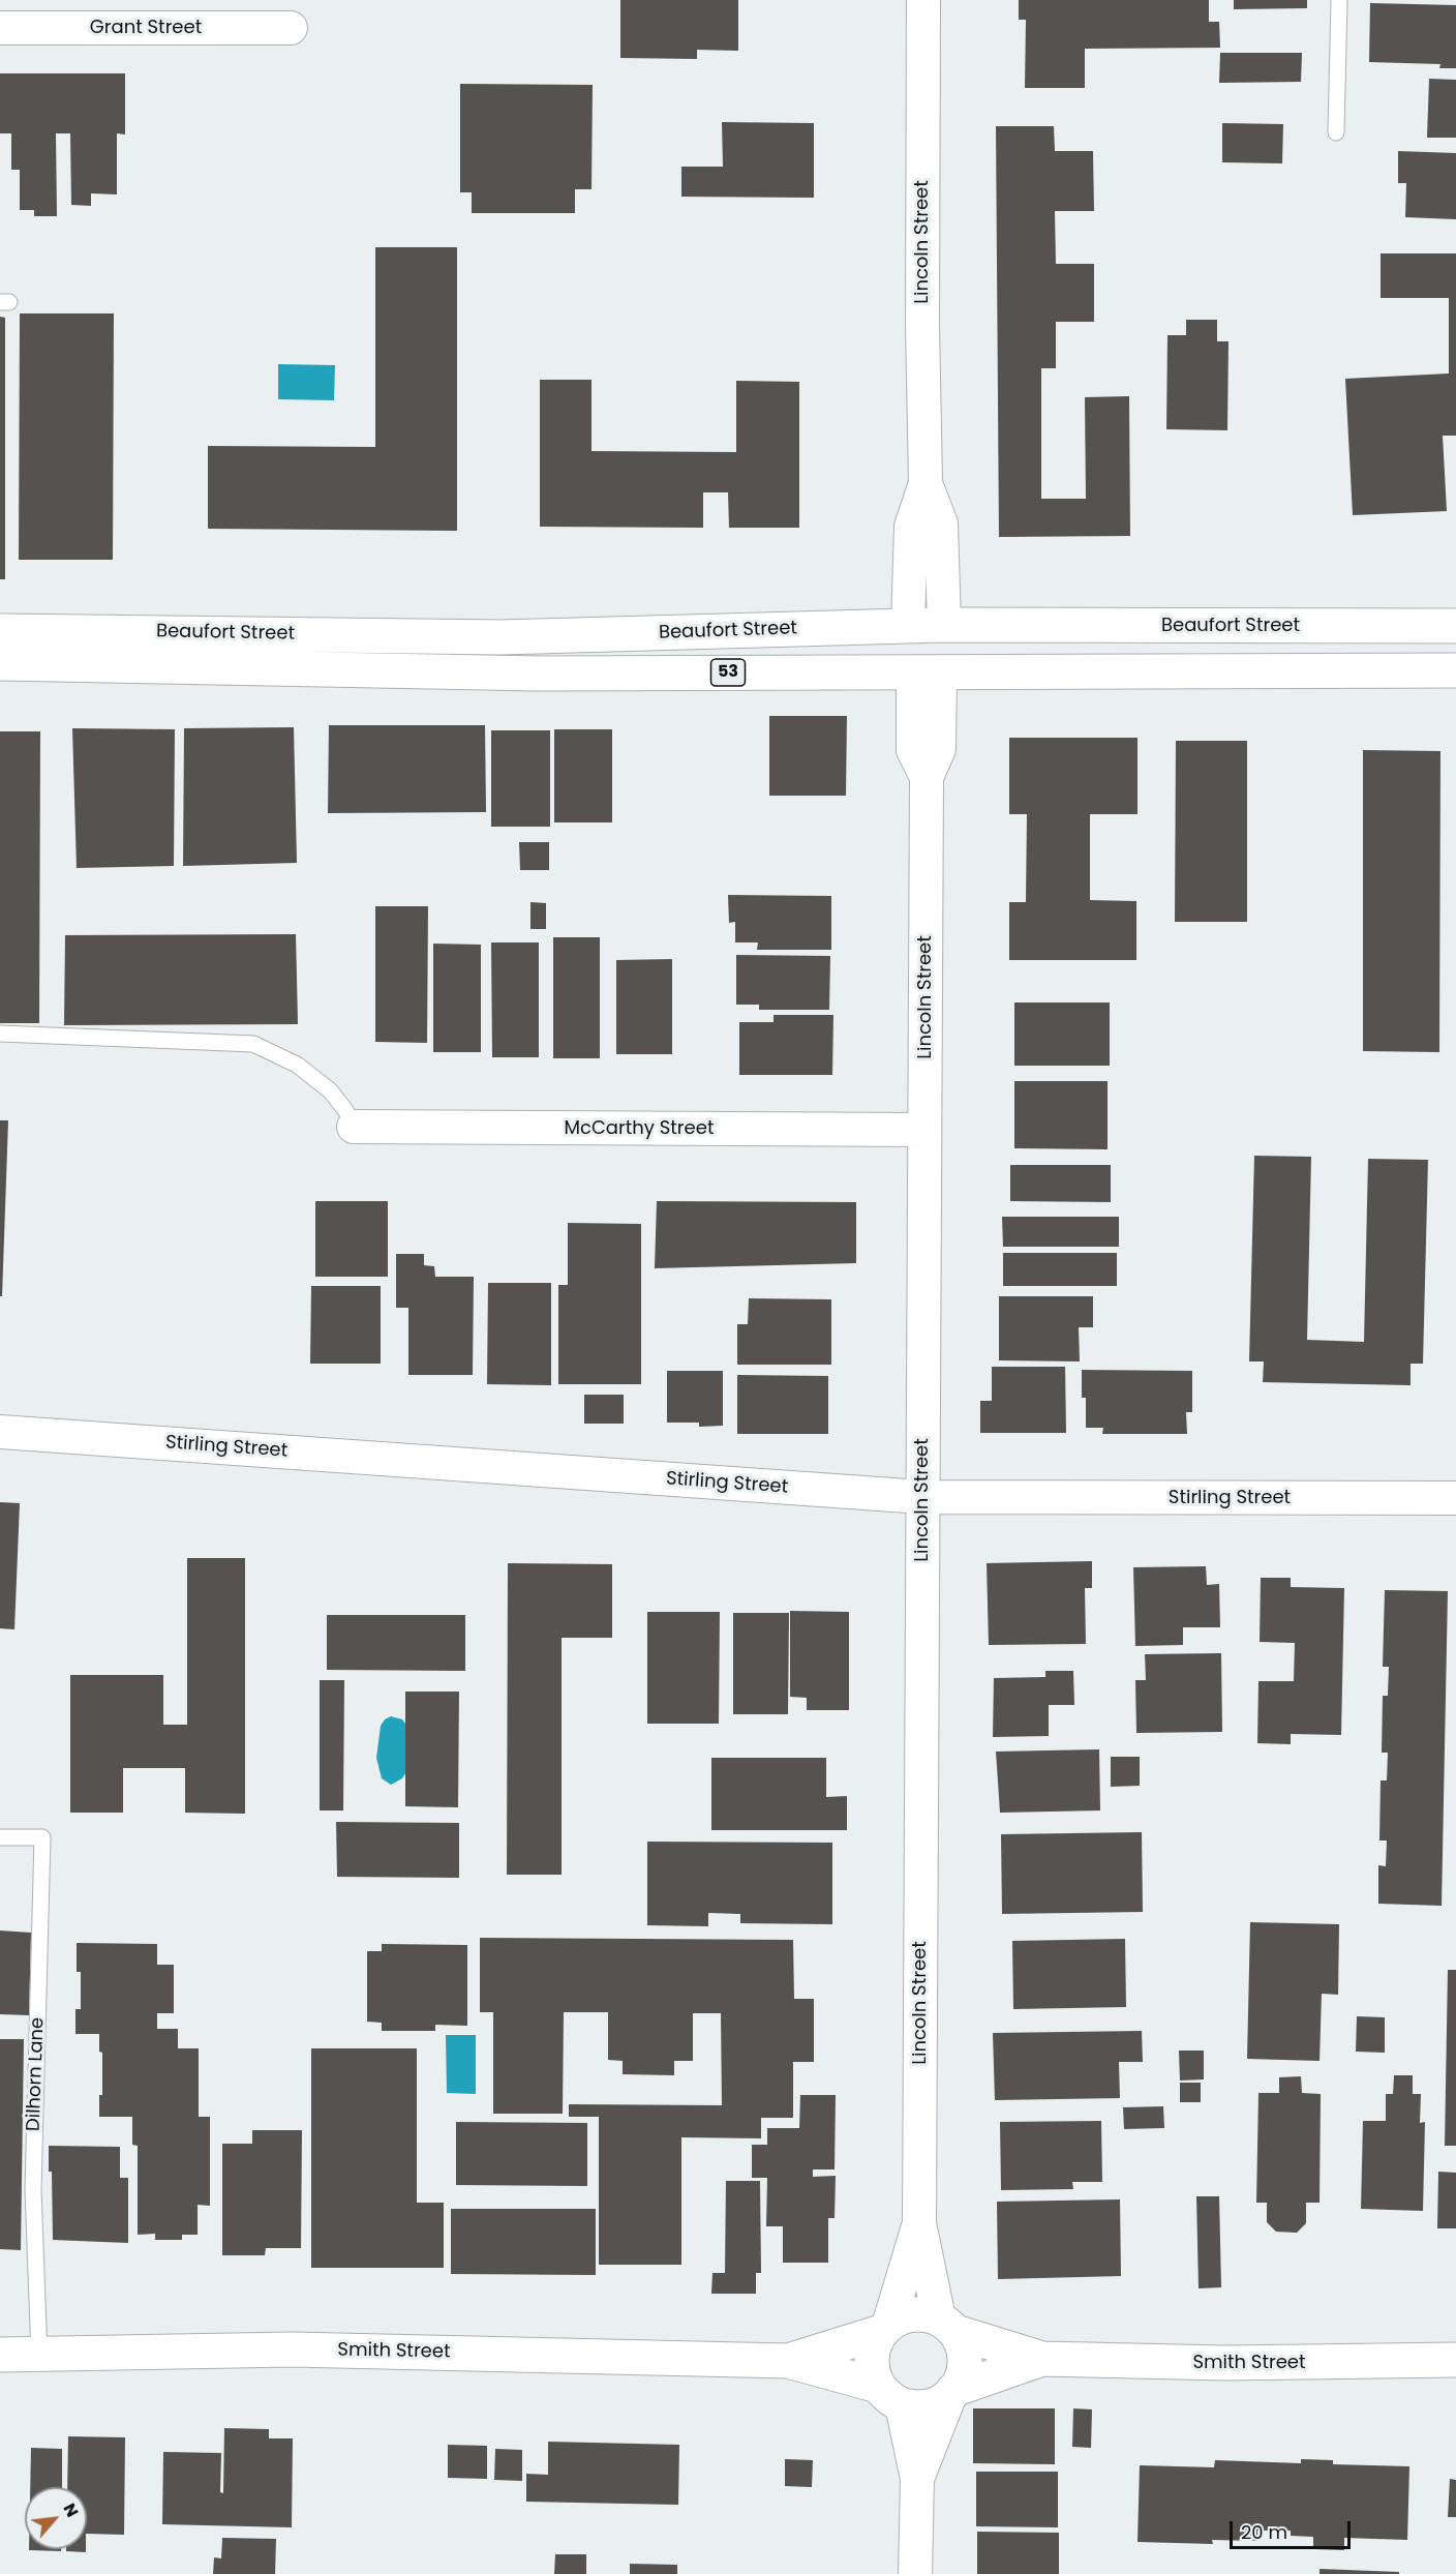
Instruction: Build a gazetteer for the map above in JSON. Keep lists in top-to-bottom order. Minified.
{"streets":{"main road":["Beaufort Street","53","Smith Street"],"street":["Grant Street","Lincoln Street","McCarthy Street","Stirling Street"],"lane":["Dilhorn Lane"]},"crossings":[["Lincoln Street","Beaufort Street"],["Lincoln Street","McCarthy Street"],["Lincoln Street","Stirling Street"],["Lincoln Street","Smith Street"],["Dilhorn Lane","Smith Street"]],"scale_bar":"20 m","north":"top right"}
